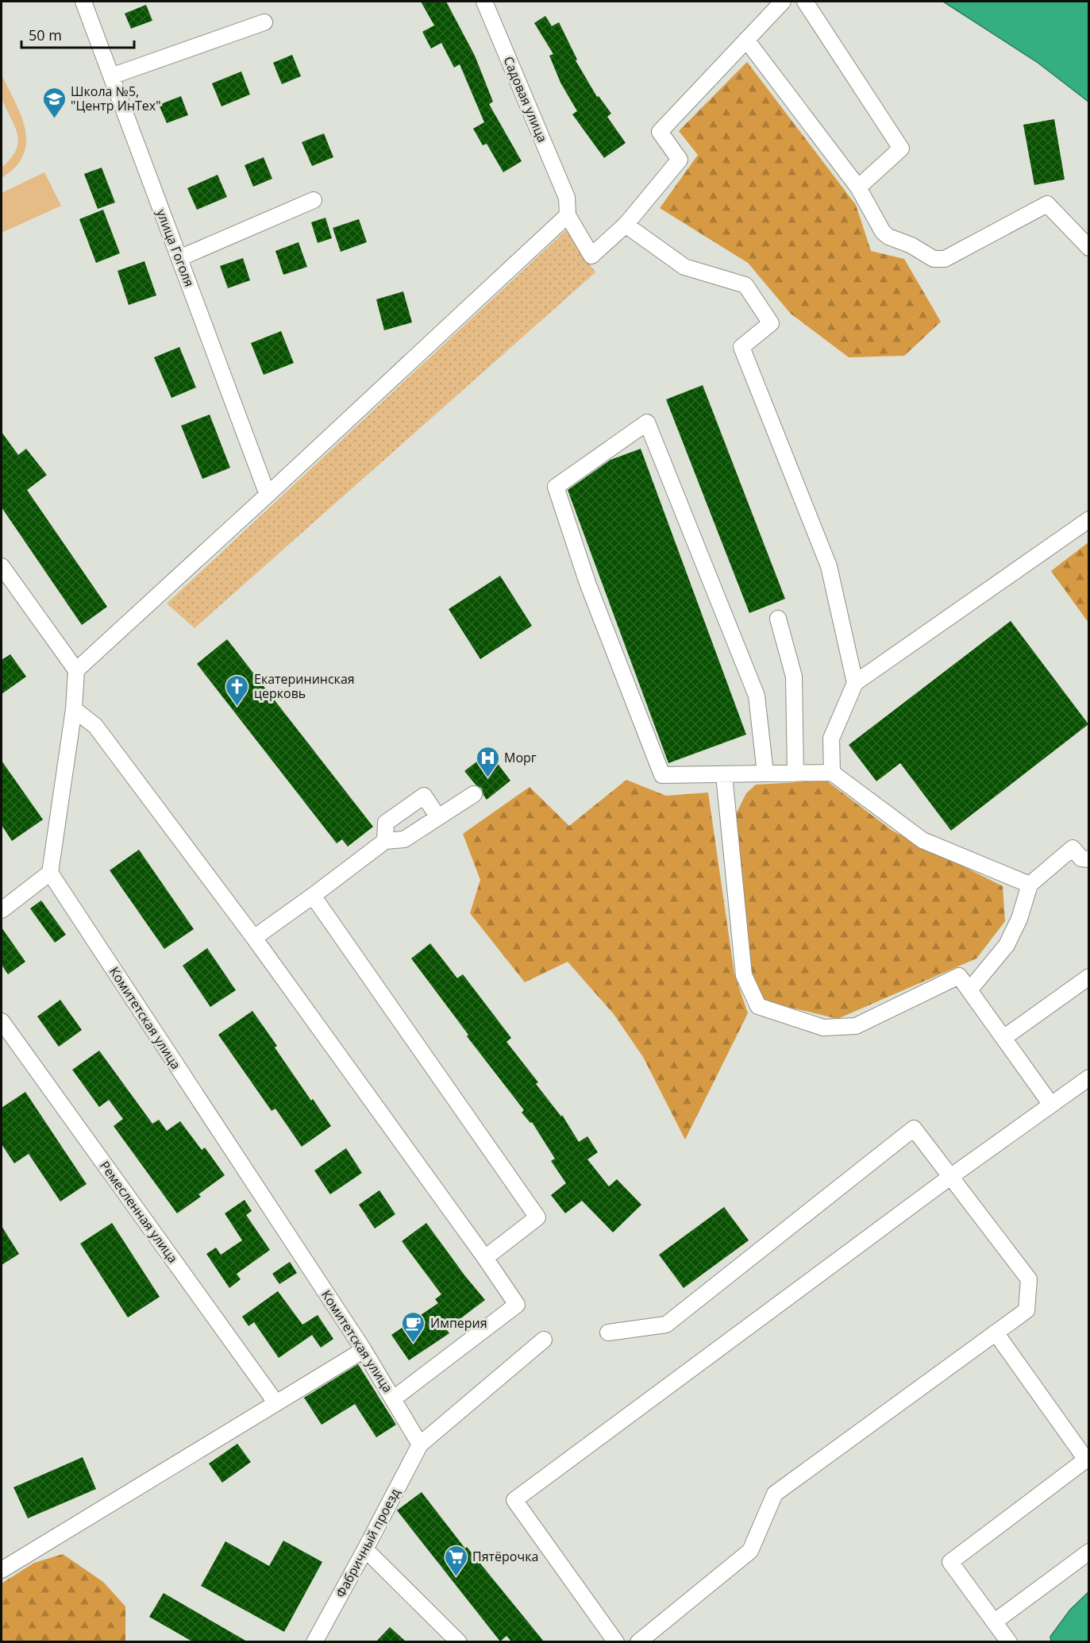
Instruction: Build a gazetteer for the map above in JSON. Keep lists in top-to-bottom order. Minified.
{"streets":{"street":["Садовая улица","улица Гоголя","Комитетская улица","Ремесленная улица","Фабричный проезд"]},"crossings":[["Комитетская улица","Фабричный проезд"]],"places":{"school or university":["Школа №5, \"Центр ИнТех\""],"church":["Екатерининская церковь"],"hospital":["Морг"],"cafe":["Империя"],"supermarket":["Пятёрочка"]},"scale_bar":"50 m"}
